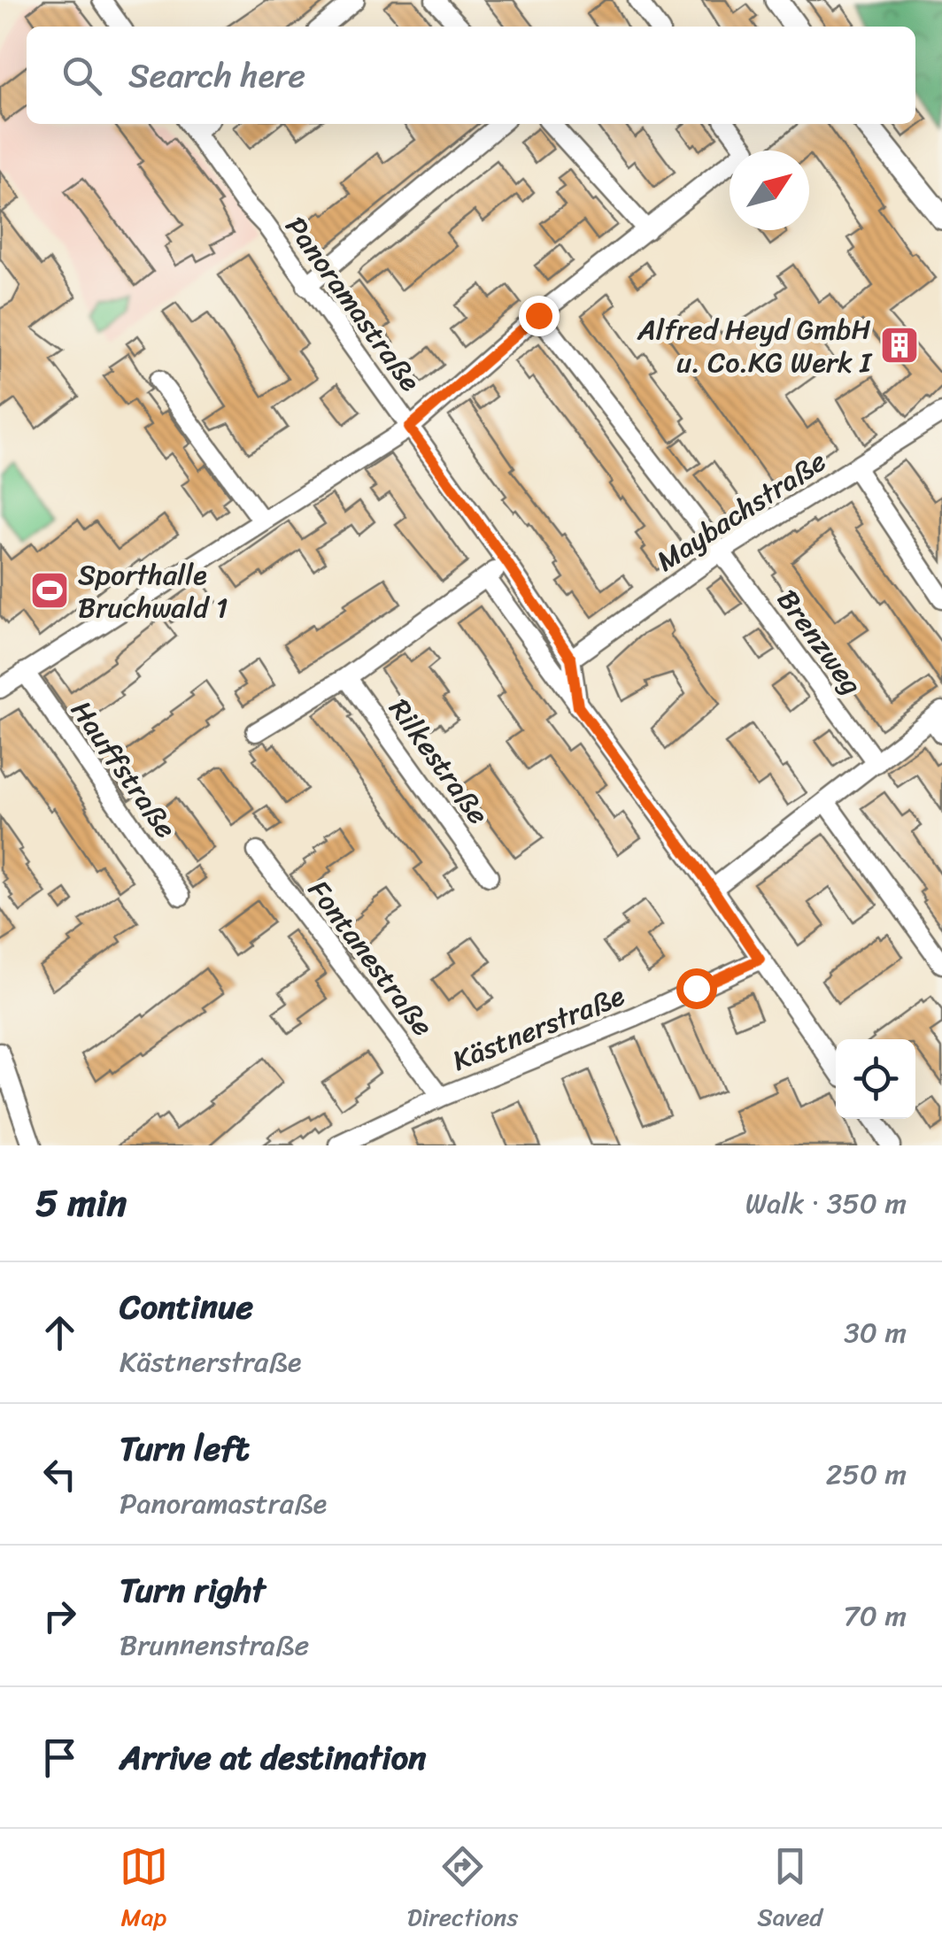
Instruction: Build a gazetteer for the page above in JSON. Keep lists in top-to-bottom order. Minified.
{"streets":{"street":["Panoramastraße","Maybachstraße","Brenzweg","Rilkestraße","Hauffstraße","Fontanestraße","Kästnerstraße"]},"crossings":[["Panoramastraße","Maybachstraße"],["Panoramastraße","Kästnerstraße"],["Maybachstraße","Brenzweg"],["Fontanestraße","Kästnerstraße"]],"places":{"building":["Alfred Heyd GmbH u. Co.KG Werk I"],"sports":["Sporthalle Bruchwald 1"]},"north":"top right","page":{"search":"Search here","heading":["5 min","Walk · 350 m"],"list":[["Continue","Kästnerstraße","30 m"],["Turn left","Panoramastraße","250 m"],["Turn right","Brunnenstraße","70 m"],"Arrive at destination"],"nav":["Map","Directions","Saved"]}}
